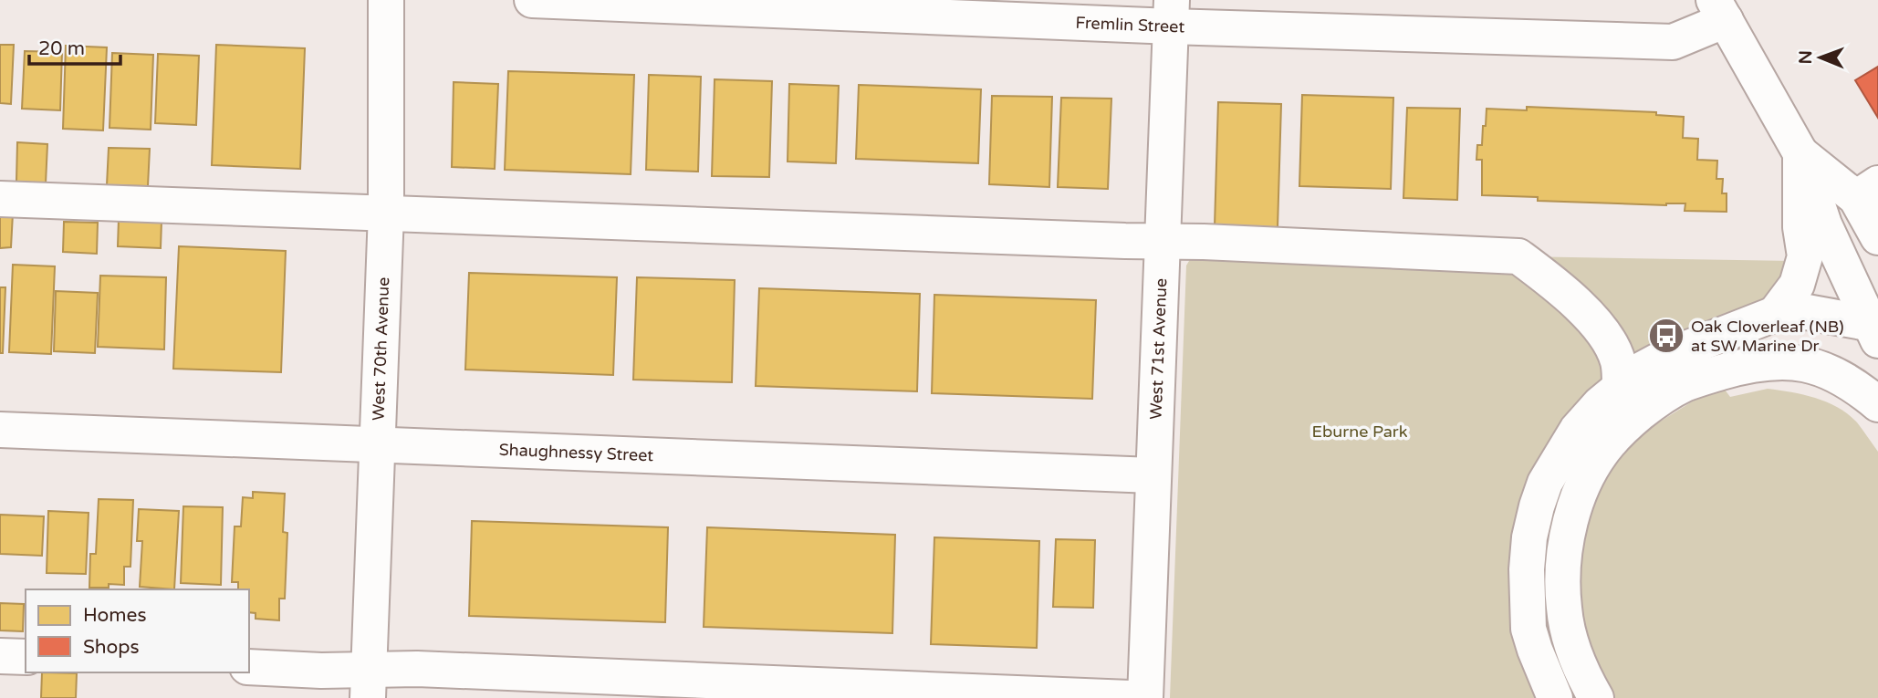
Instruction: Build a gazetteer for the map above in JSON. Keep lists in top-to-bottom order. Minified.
{"streets":{"main road":["Fremlin Street","West 71st Avenue","West 70th Avenue","Shaughnessy Street"]},"crossings":[["Fremlin Street","West 71st Avenue"],["West 71st Avenue","Shaughnessy Street"],["West 70th Avenue","Shaughnessy Street"]],"parks":["Eburne Park"],"places":{"bus stop":["Oak Cloverleaf (NB) at SW Marine Dr"]},"legend":["Homes","Shops"],"scale_bar":"20 m","north":"left"}
